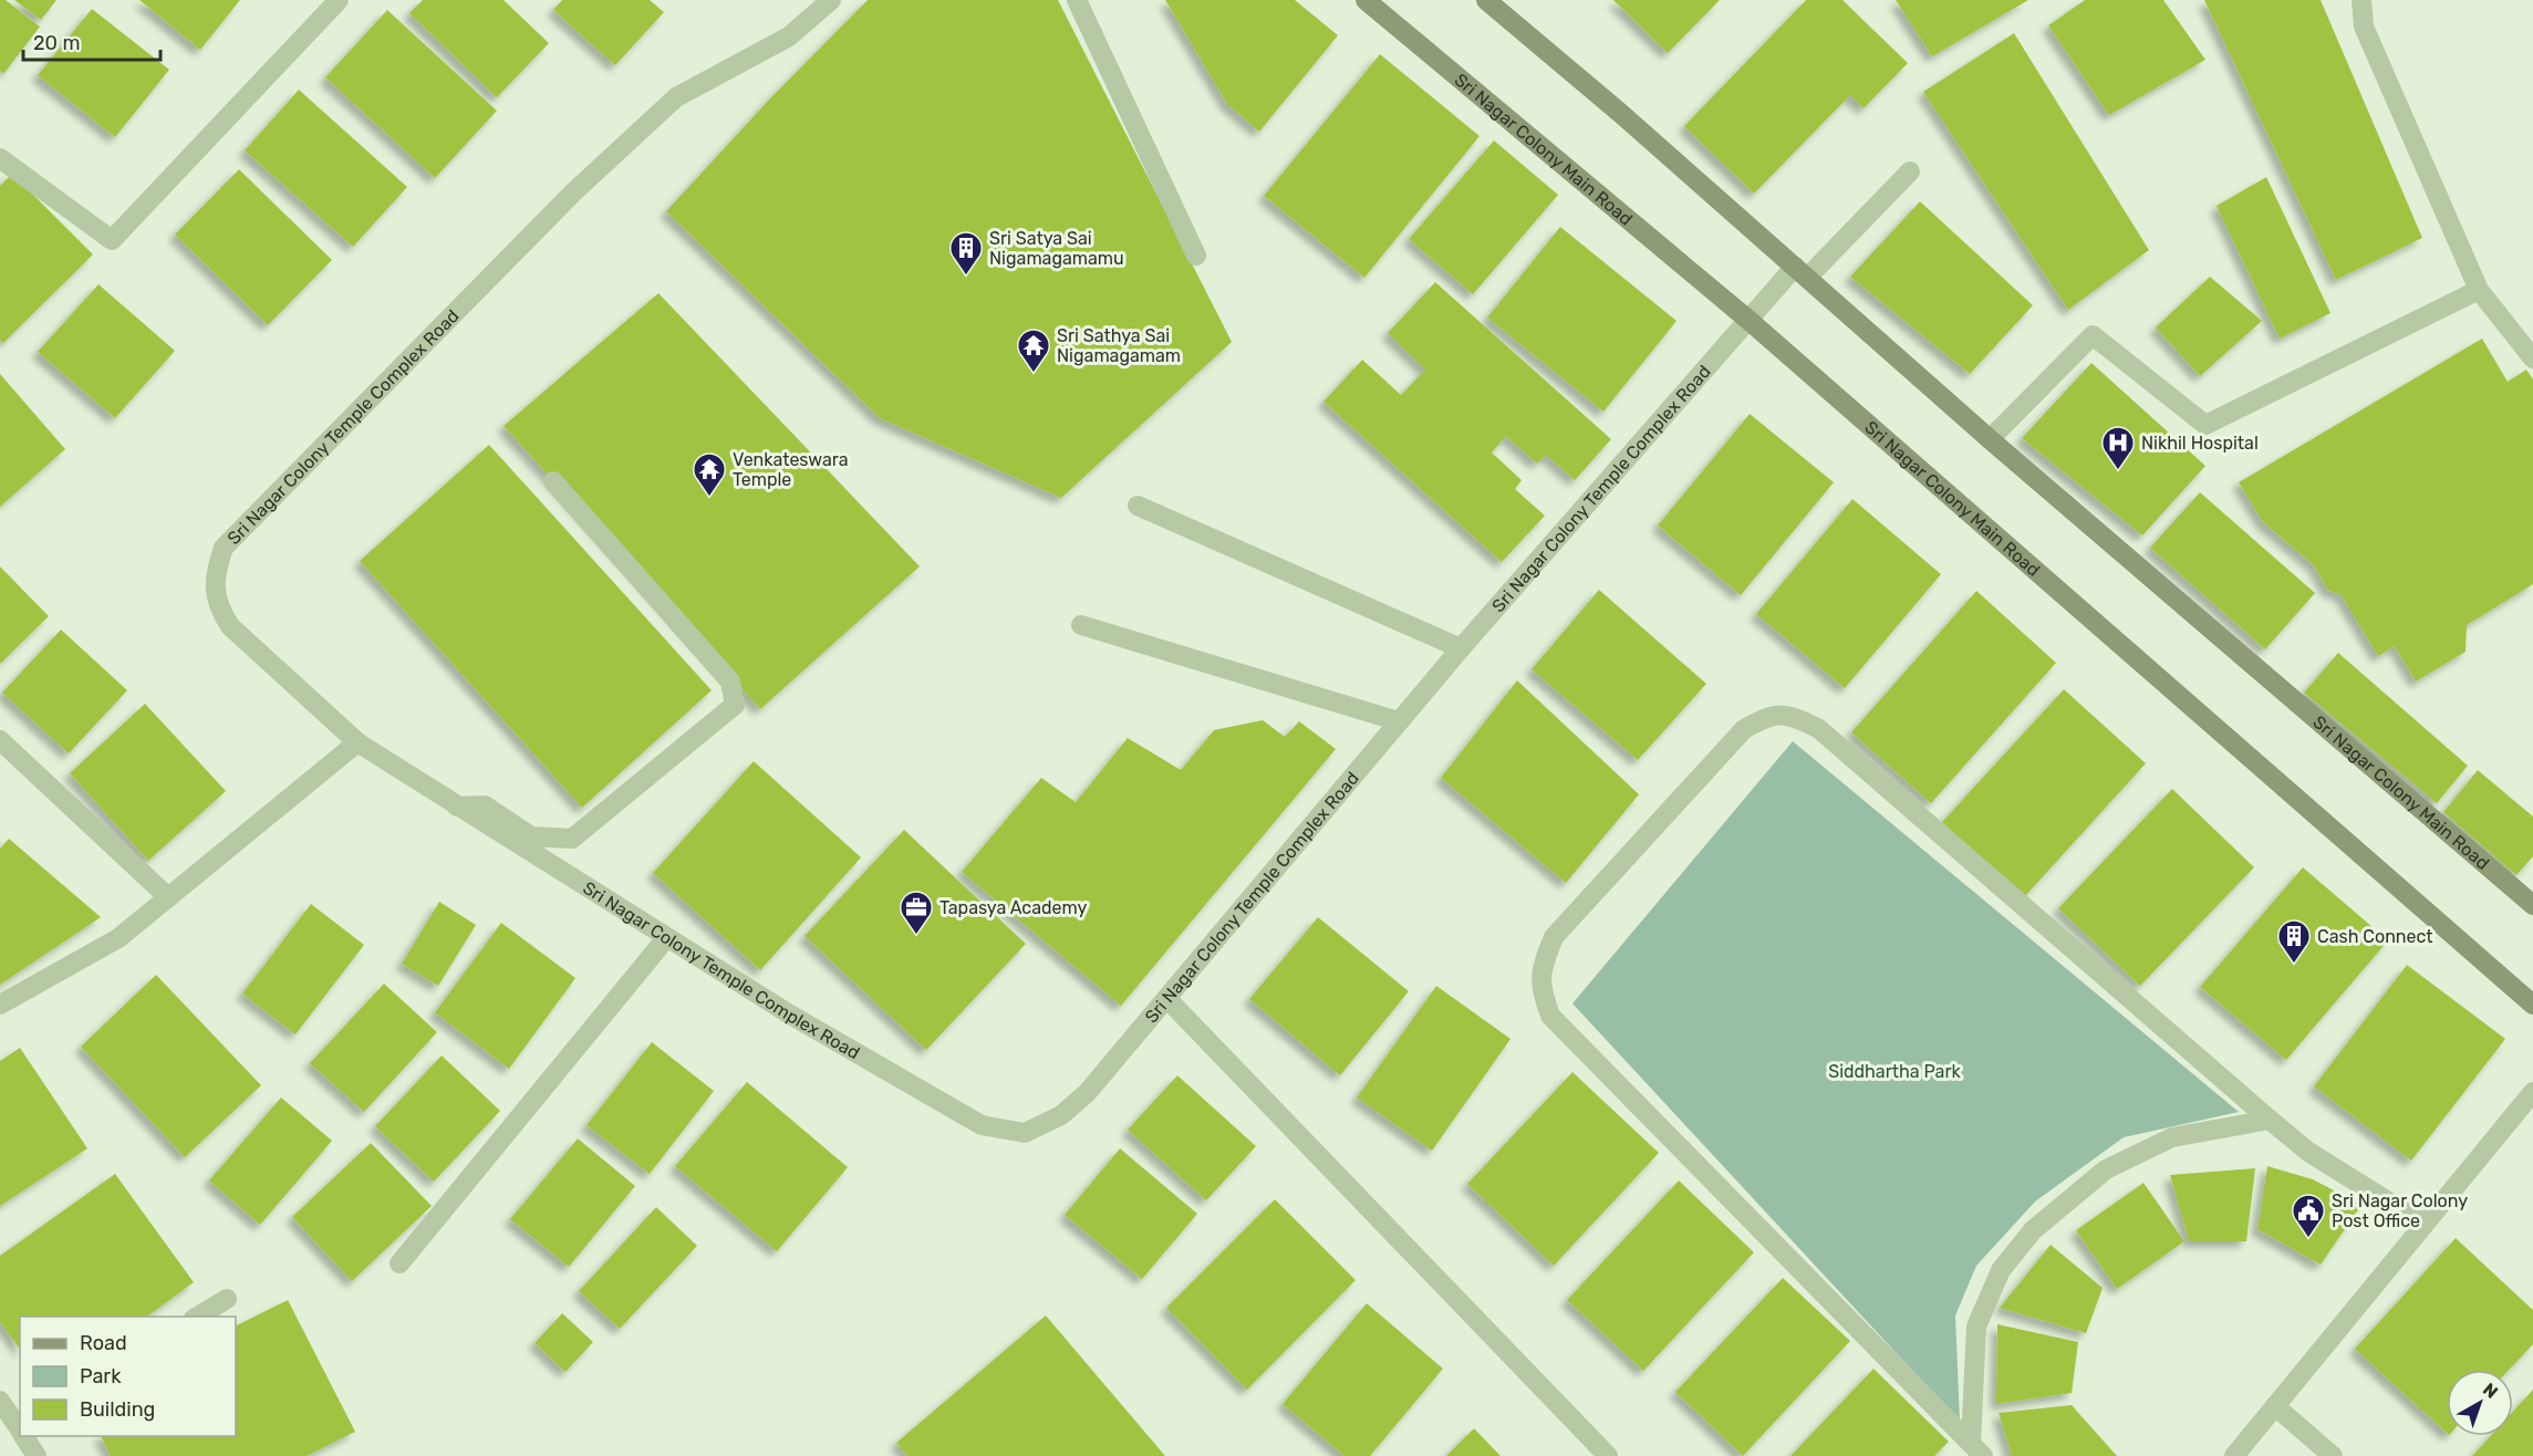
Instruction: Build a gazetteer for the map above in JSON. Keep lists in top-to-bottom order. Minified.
{"streets":{"main road":["Sri Nagar Colony Main Road"],"street":["Sri Nagar Colony Temple Complex Road"]},"crossings":[["Sri Nagar Colony Main Road","Sri Nagar Colony Temple Complex Road"]],"parks":["Siddhartha Park"],"places":{"building":["Sri Satya Sai Nigamagamamu","Cash Connect"],"temple":["Sri Sathya Sai Nigamagamam","Venkateswara Temple"],"hospital":["Nikhil Hospital"],"office":["Tapasya Academy"],"public building":["Sri Nagar Colony Post Office"]},"legend":["Road","Park","Building"],"scale_bar":"20 m","north":"top right"}
